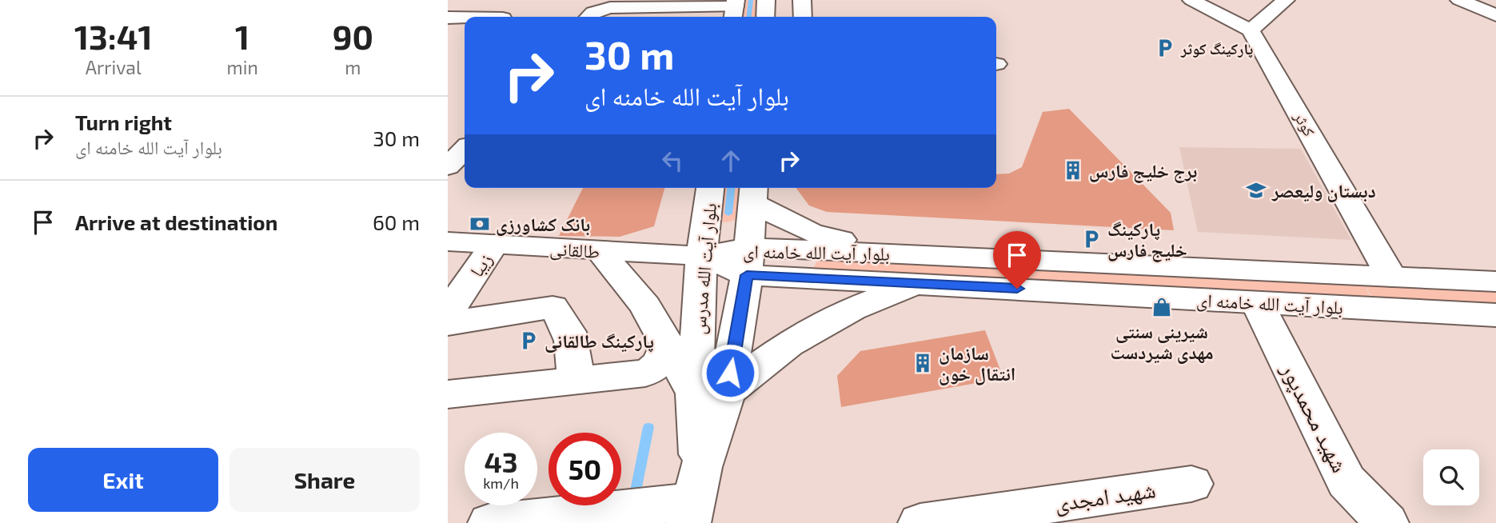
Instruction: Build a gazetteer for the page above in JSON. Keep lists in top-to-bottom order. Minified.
{"streets":{"main road":["کوثر","طالقانی","بلوار آیت الله خامنه ای","زیبا","بلوار آیت الله مدرس","شهید محمدپور","شهید امجدی"]},"crossings":[["کوثر","بلوار آیت الله خامنه ای"],["طالقانی","بلوار آیت الله خامنه ای"],["طالقانی","زیبا"],["طالقانی","بلوار آیت الله مدرس"],["بلوار آیت الله خامنه ای","بلوار آیت الله مدرس"],["بلوار آیت الله خامنه ای","شهید محمدپور"]],"places":{"parking":["پارکینگ کوثر","پارکینگ خلیج فارس","پارکینگ طالقانی"],"building":["برج خلیج فارس","سازمان انتقال خون"],"school or university":["دبستان ولیعصر"],"bank":["بانک کشاورزی"],"shop":["شیرینی سنتی مهدی شیردست"]},"page":{"eta":["13:41","Arrival","1","min","90","m"],"turn":["30 m","بلوار آیت الله خامنه ای"],"list":[{"name":"Turn right","note":"بلوار آیت الله خامنه ای","value":"30 m"},{"name":"Arrive at destination","value":"60 m"}],"speed":"43 km/h","limit":"50","buttons":["Exit","Share"]}}
